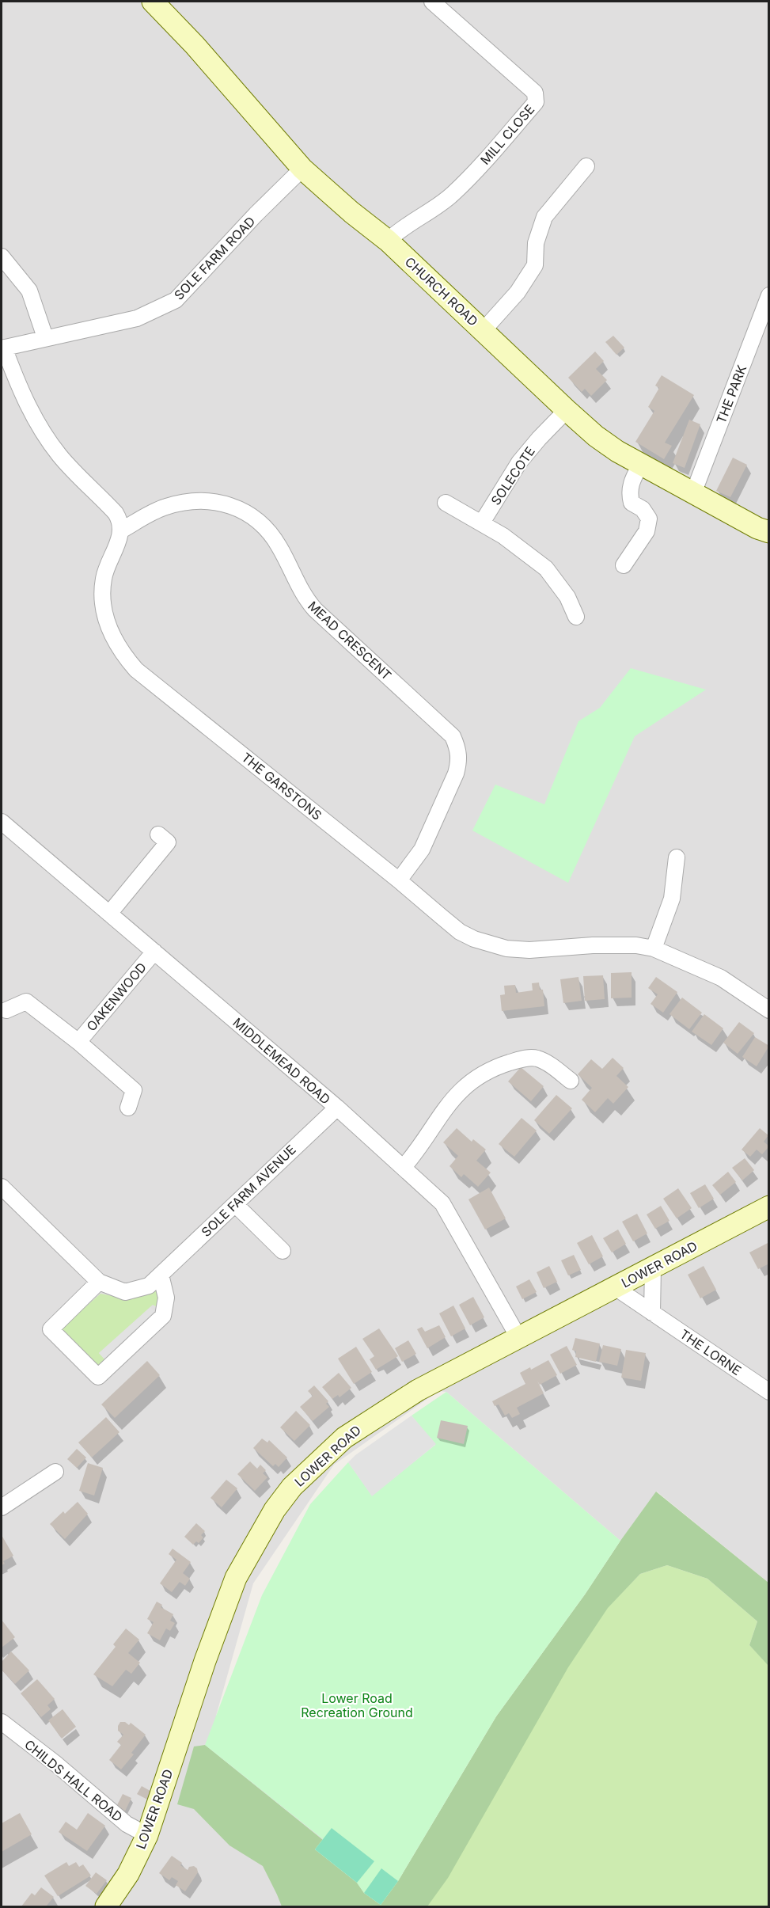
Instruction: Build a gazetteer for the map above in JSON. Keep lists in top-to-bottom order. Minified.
{"streets":{"street":["MILL CLOSE","SOLE FARM ROAD","CHURCH ROAD","THE PARK","SOLECOTE","MEAD CRESCENT","THE GARSTONS","OAKENWOOD","MIDDLEMEAD ROAD","SOLE FARM AVENUE","LOWER ROAD","THE LORNE","CHILDS HALL ROAD"]},"crossings":[["MILL CLOSE","CHURCH ROAD"],["SOLE FARM ROAD","CHURCH ROAD"],["CHURCH ROAD","THE PARK"],["CHURCH ROAD","SOLECOTE"],["MEAD CRESCENT","THE GARSTONS"],["OAKENWOOD","MIDDLEMEAD ROAD"],["MIDDLEMEAD ROAD","SOLE FARM AVENUE"],["MIDDLEMEAD ROAD","LOWER ROAD"],["LOWER ROAD","THE LORNE"],["LOWER ROAD","CHILDS HALL ROAD"]],"parks":["Lower Road Recreation Ground"]}
